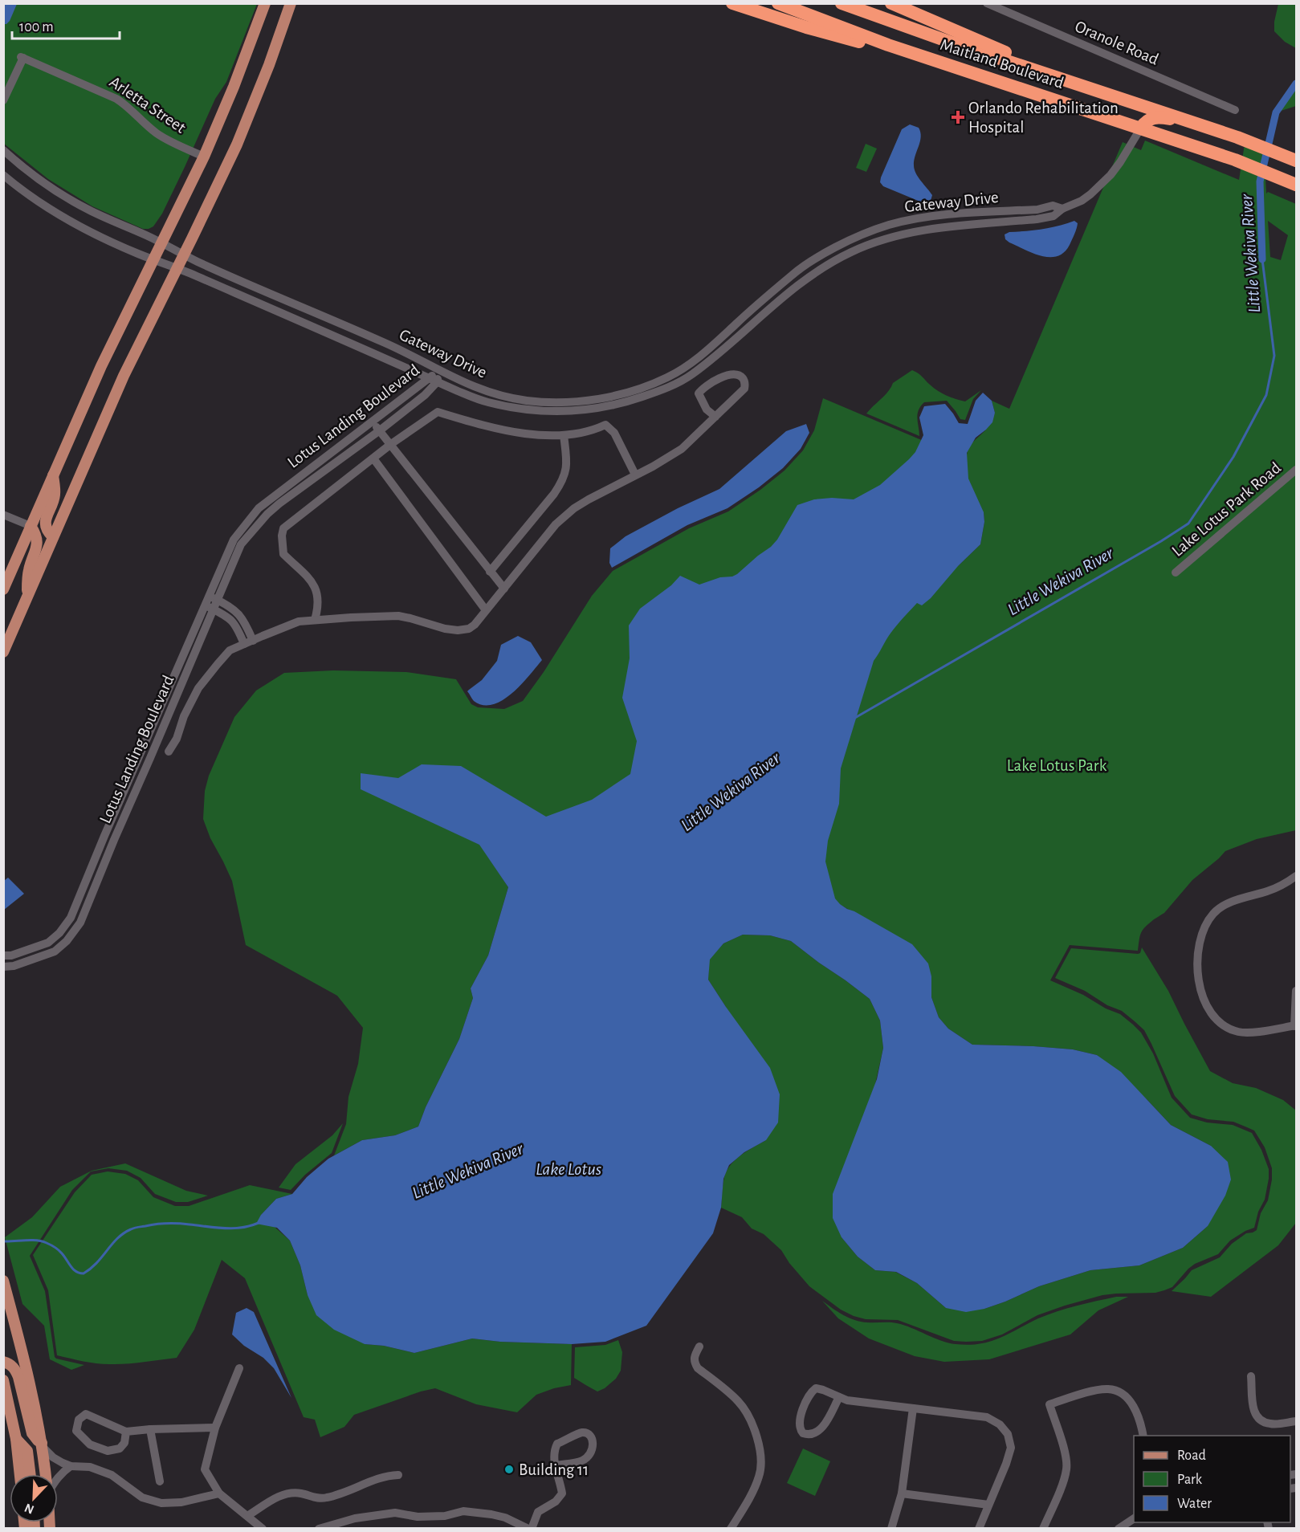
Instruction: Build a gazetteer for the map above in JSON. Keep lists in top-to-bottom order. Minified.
{"streets":{"highway":["Maitland Boulevard"],"street":["Oranole Road","Arletta Street","Gateway Drive","Lotus Landing Boulevard","Lake Lotus Park Road"]},"crossings":[["Maitland Boulevard","Gateway Drive"],["Gateway Drive","Lotus Landing Boulevard"]],"water":["Little Wekiva River","Lake Lotus"],"parks":["Lake Lotus Park"],"places":{"health":["Orlando Rehabilitation Hospital"],"other":["Building 11"]},"legend":["Road","Park","Water"],"scale_bar":"100 m","north":"bottom left"}
